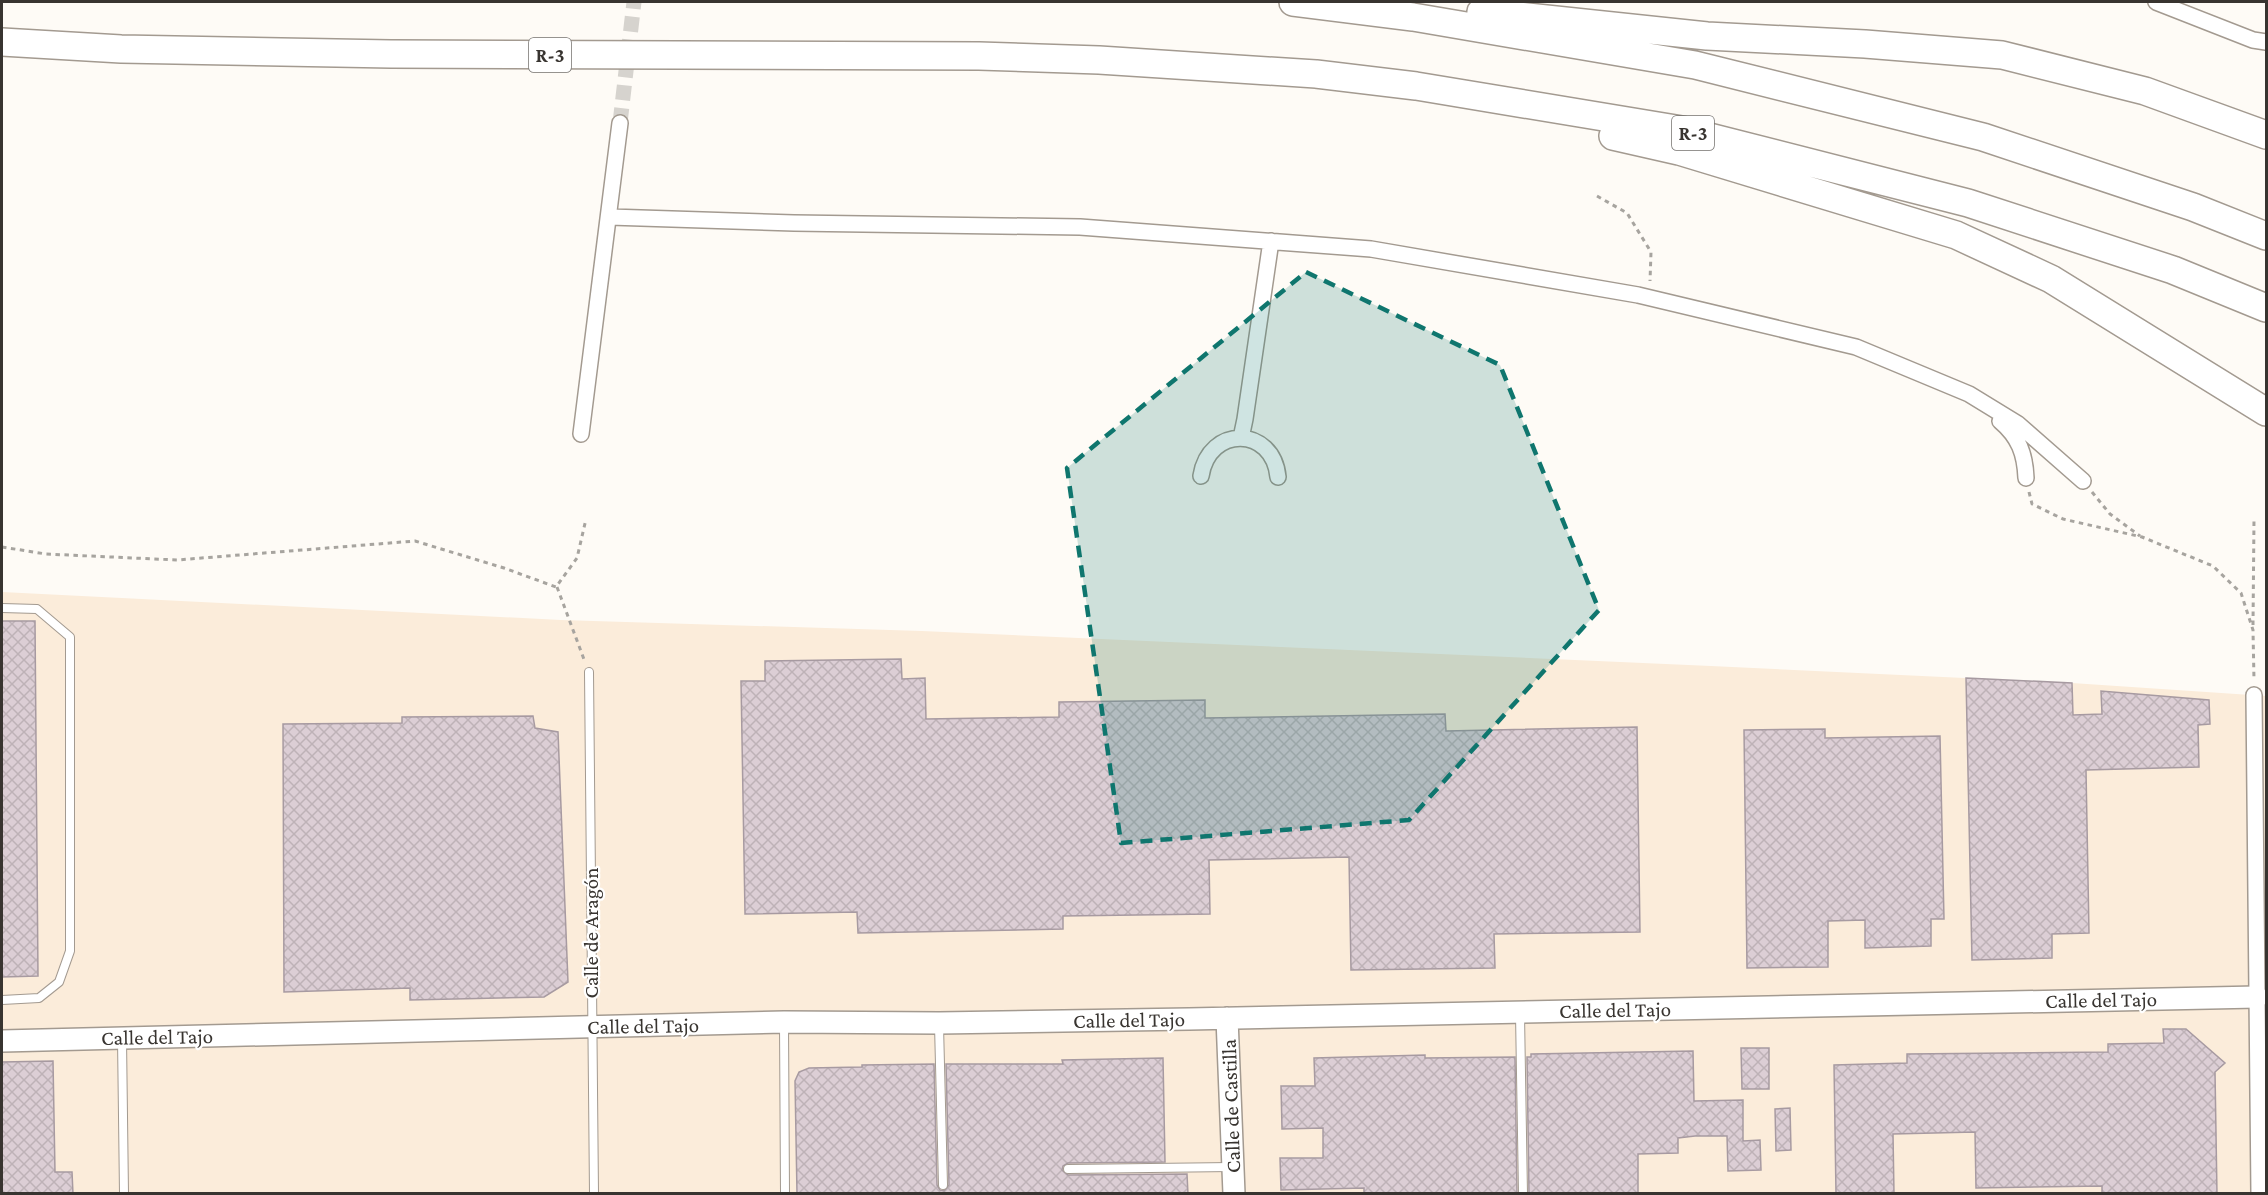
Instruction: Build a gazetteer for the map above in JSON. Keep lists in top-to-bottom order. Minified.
{"streets":{"highway":["R-3"],"street":["Calle del Tajo","Calle de Castilla"],"lane":["Calle de Aragón"]},"crossings":[["Calle de Aragón","Calle del Tajo"],["Calle del Tajo","Calle de Castilla"]]}
